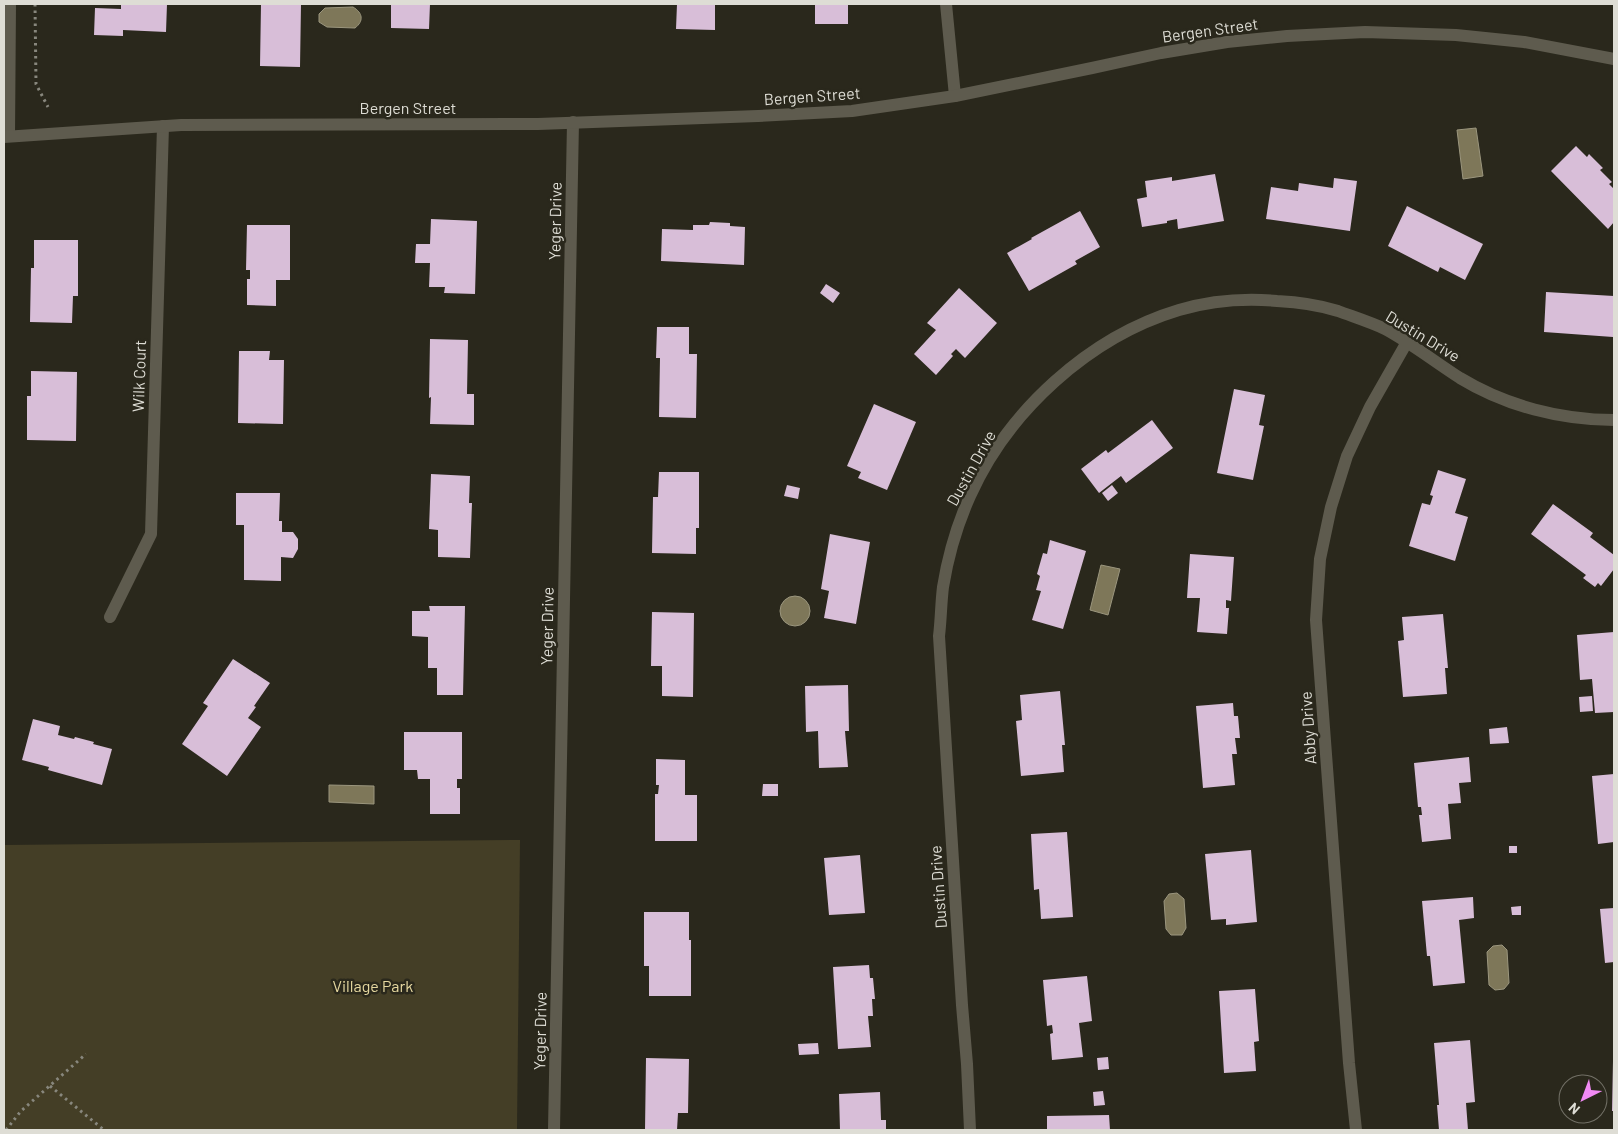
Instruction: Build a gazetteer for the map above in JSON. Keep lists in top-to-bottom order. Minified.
{"streets":{"street":["Bergen Street","Yeger Drive","Dustin Drive","Wilk Court","Abby Drive"]},"crossings":[["Bergen Street","Yeger Drive"],["Bergen Street","Wilk Court"],["Dustin Drive","Abby Drive"]],"parks":["Village Park"],"north":"bottom left"}
